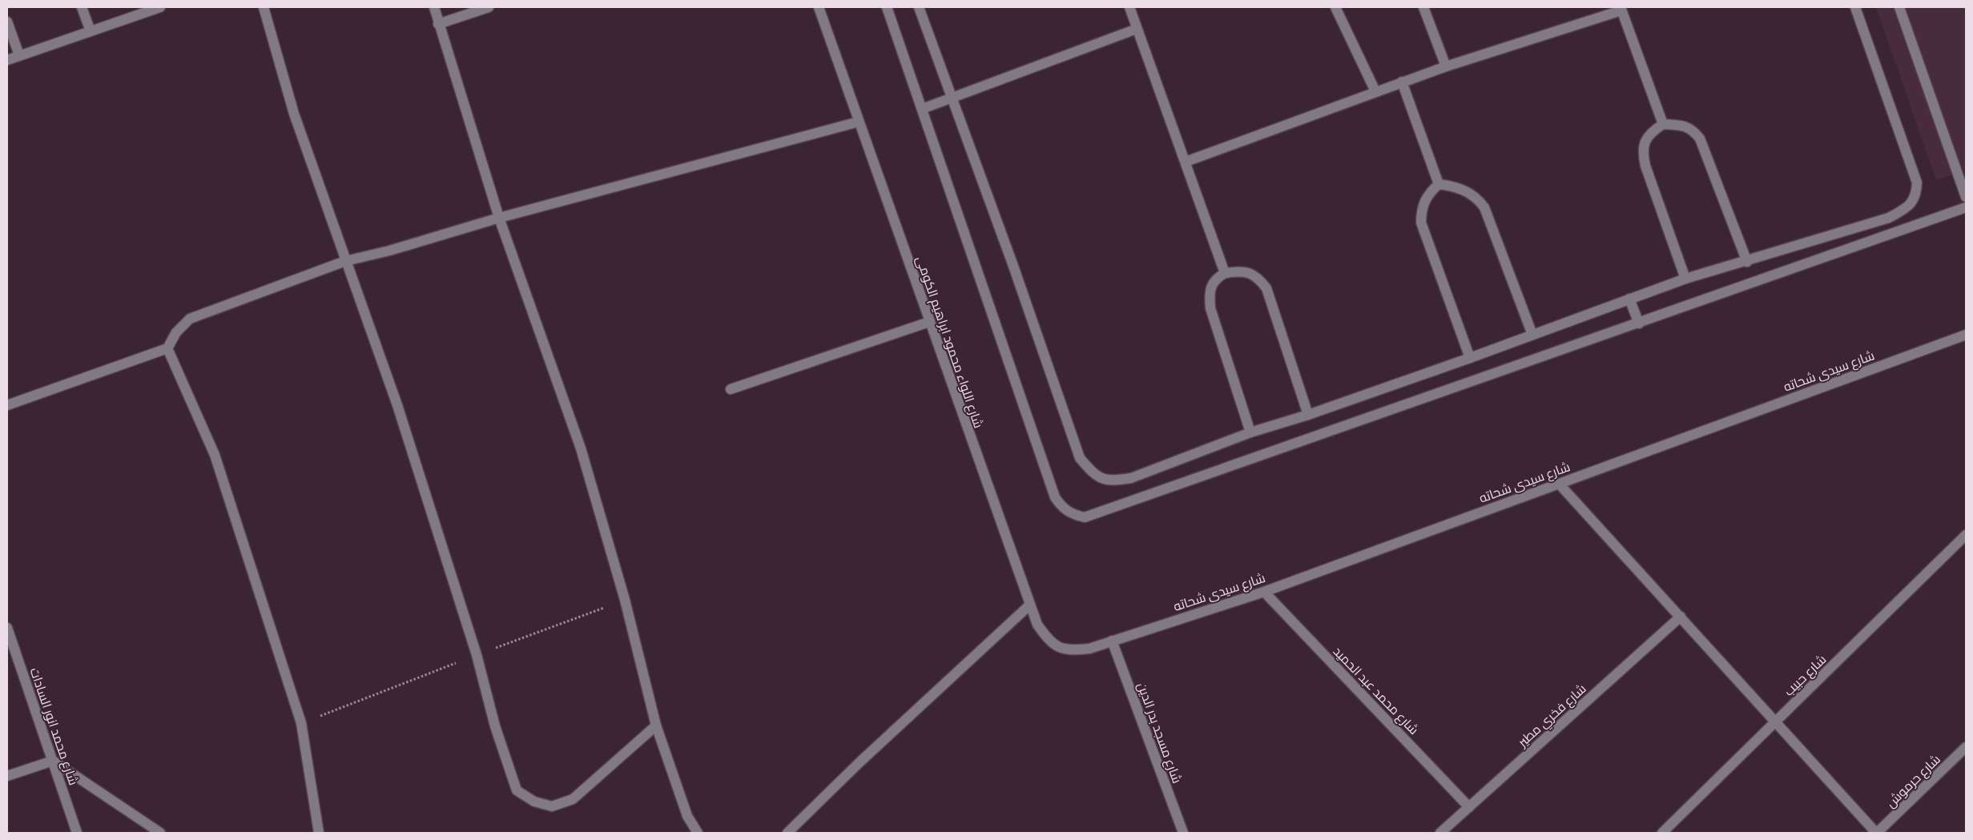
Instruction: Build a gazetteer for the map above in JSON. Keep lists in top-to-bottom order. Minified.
{"streets":{"street":["شارع اللواء محمود ابراهيم الكومى","شارع سيدى شحاته","شارع حبيب","شارع محمد عبد الحميد","شارع فخري مطير","شارع محمد انور السادات","شارع مسجد بدر الدين","شارع حرموش"]},"crossings":[["شارع اللواء محمود ابراهيم الكومى","شارع سيدى شحاته"],["شارع سيدى شحاته","شارع محمد عبد الحميد"],["شارع سيدى شحاته","شارع مسجد بدر الدين"],["شارع محمد عبد الحميد","شارع فخري مطير"]]}
